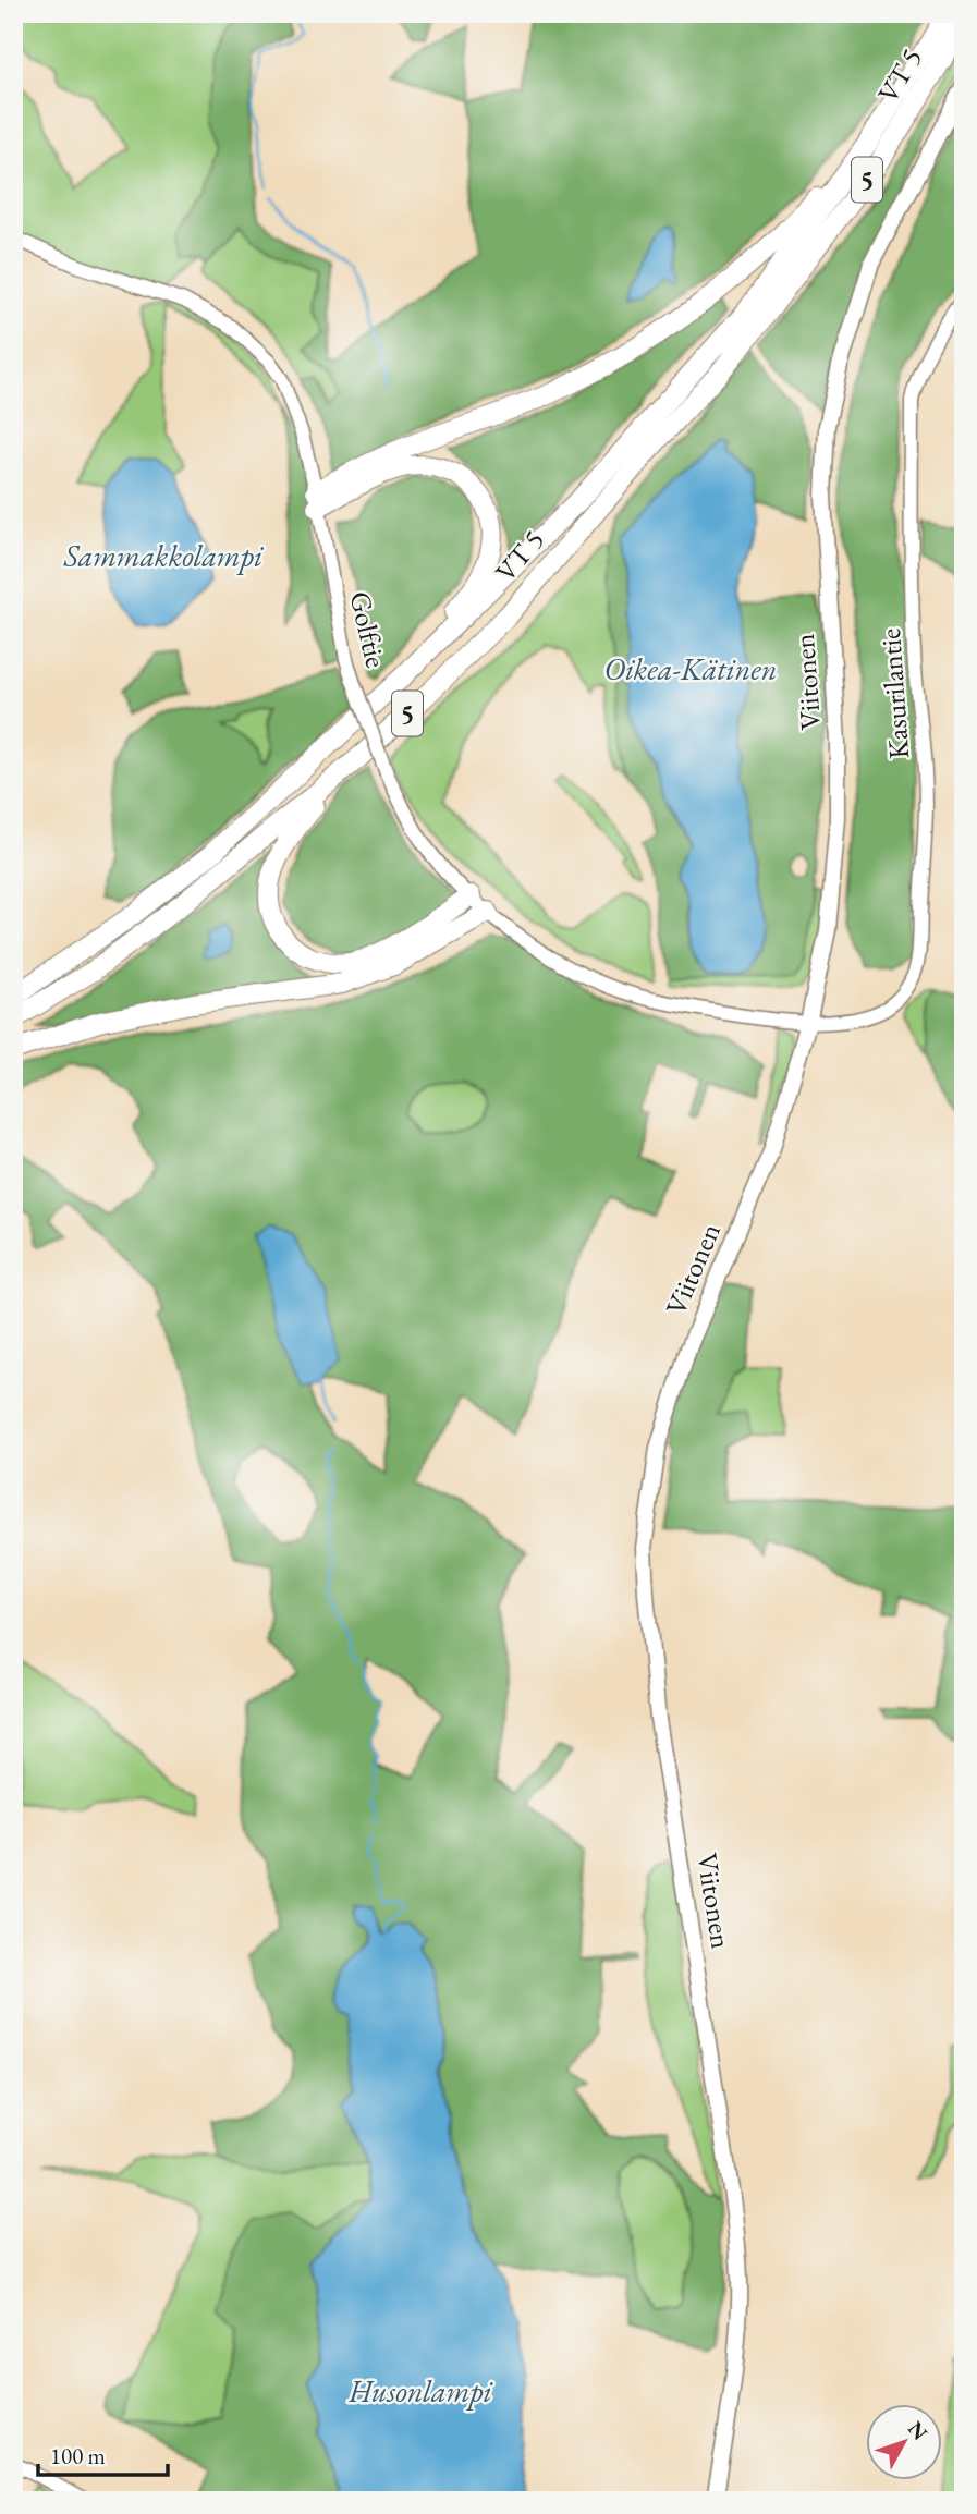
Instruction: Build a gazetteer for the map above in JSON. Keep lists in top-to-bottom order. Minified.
{"streets":{"highway":["VT 5","5"],"main road":["Viitonen"],"street":["Golftie","Kasurilantie"]},"crossings":[["Golftie","Viitonen"],["Golftie","Kasurilantie"],["Viitonen","Kasurilantie"]],"water":["Sammakkolampi","Oikea-Kätinen","Husonlampi"],"scale_bar":"100 m","north":"top right"}
